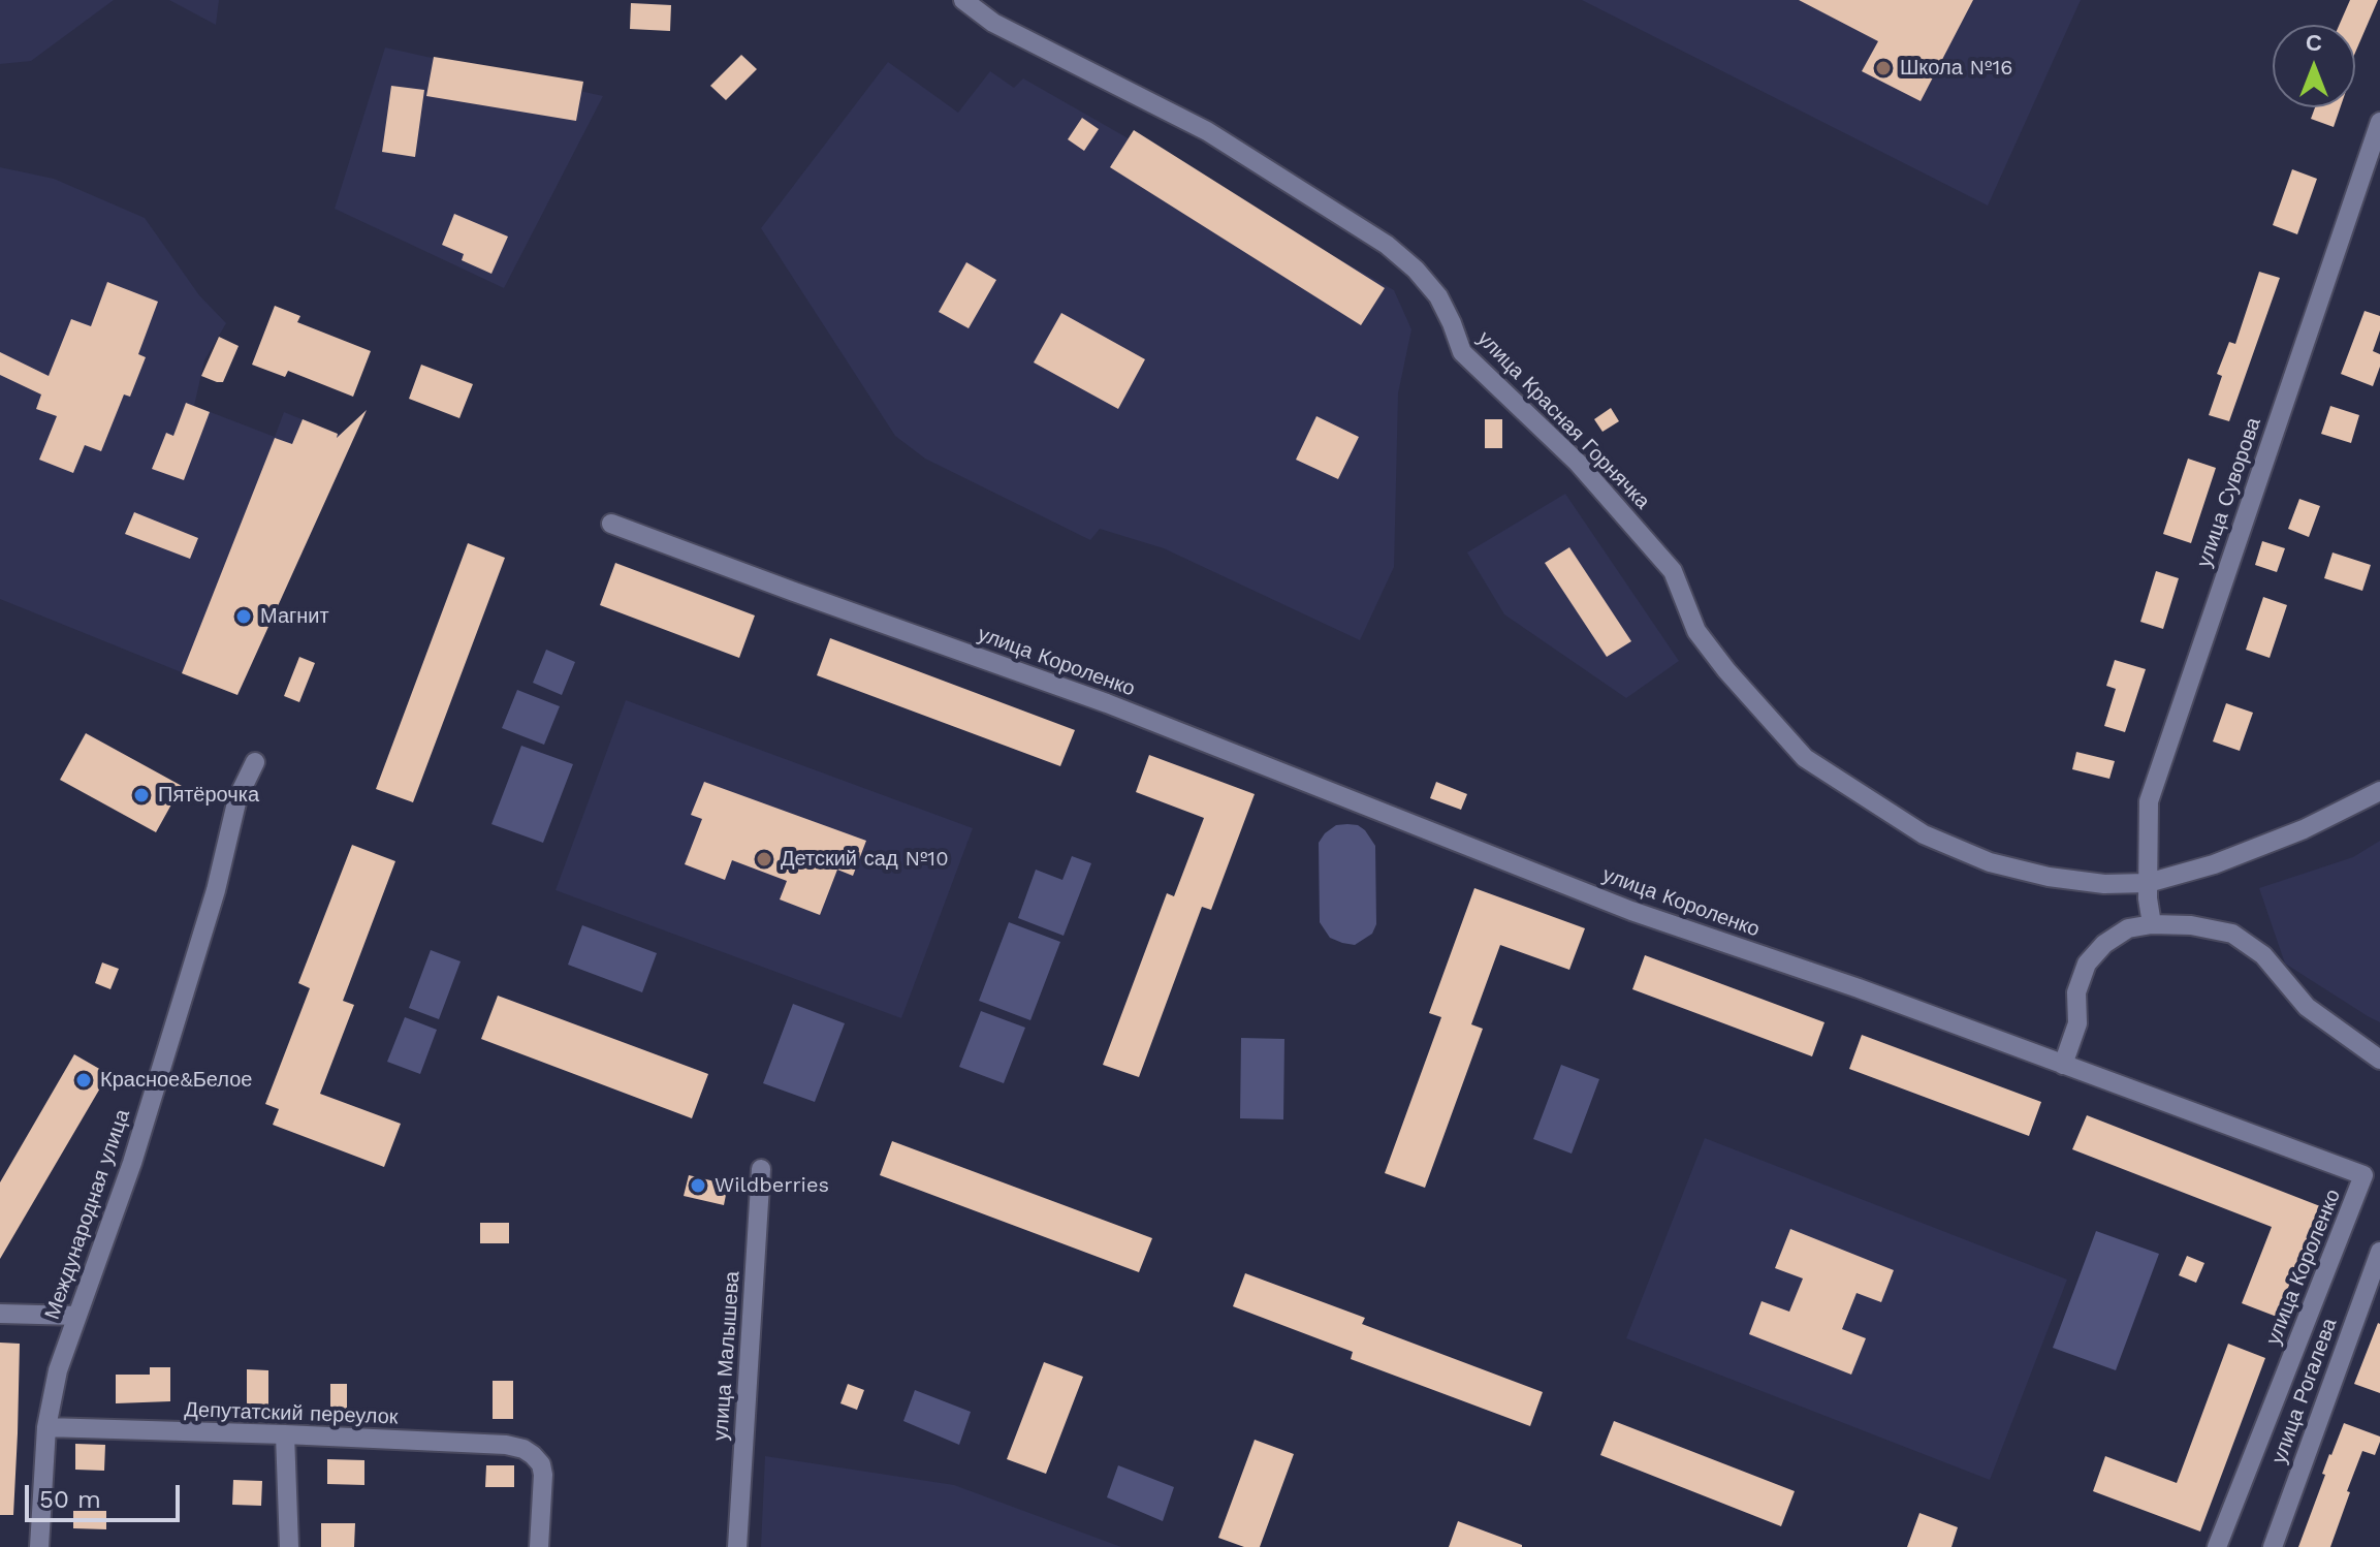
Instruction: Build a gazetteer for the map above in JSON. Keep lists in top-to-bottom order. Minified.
{"streets":{"street":["улица Красная Горнячка","улица Суворова","улица Короленко","Международная улица","улица Малышева","улица Рогалева","Депутатский переулок"]},"crossings":[["улица Красная Горнячка","улица Суворова"],["Международная улица","Депутатский переулок"]],"places":["Школа №16","Магнит","Пятёрочка","Детский сад №10","Красное&Белое","Wildberries"],"scale_bar":"50 m","north":"top"}
